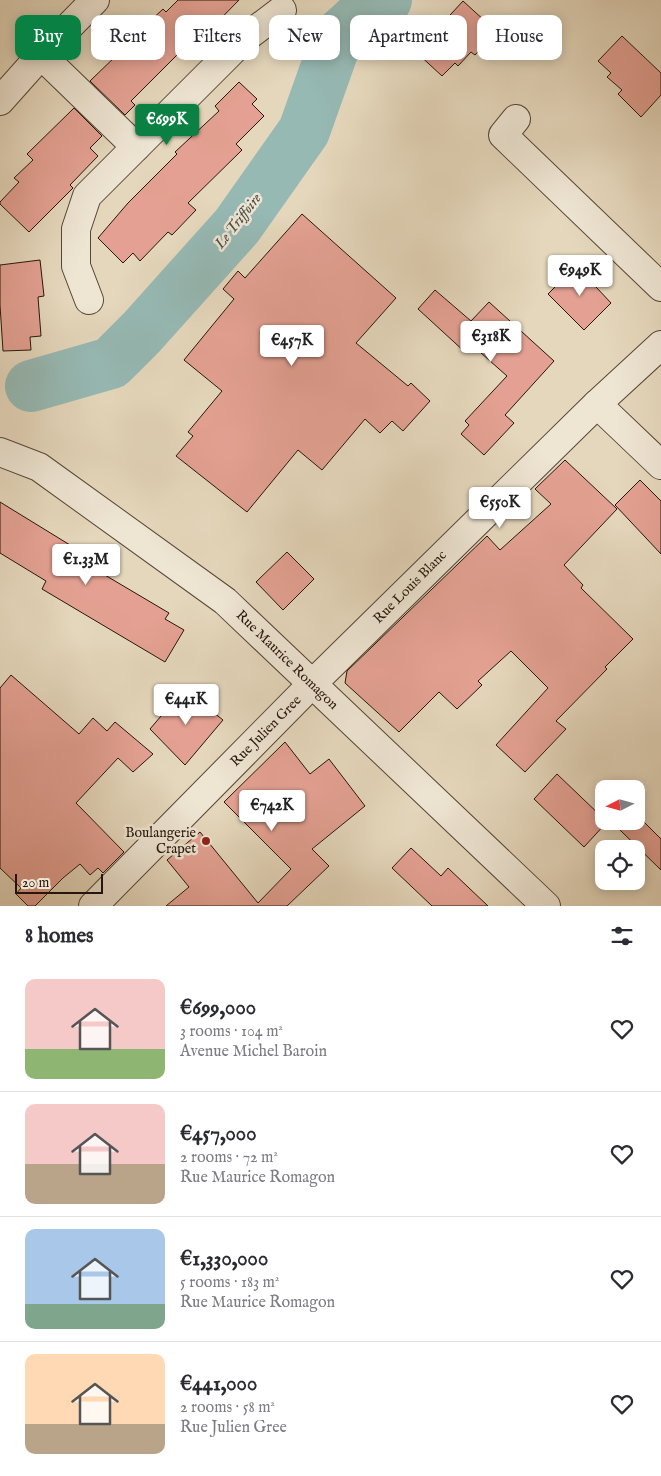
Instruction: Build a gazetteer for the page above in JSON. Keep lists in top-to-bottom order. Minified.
{"streets":{"street":["Rue Louis Blanc","Rue Maurice Romagon","Rue Julien Gree"]},"crossings":[["Rue Louis Blanc","Rue Maurice Romagon"],["Rue Louis Blanc","Rue Julien Gree"],["Rue Maurice Romagon","Rue Julien Gree"]],"water":["Le Triffoire"],"places":["Boulangerie Crapet"],"scale_bar":"20 m","north":"left","page":{"chip":["Buy","Rent","Filters","New","Apartment","House"],"price":["€699K","€949K","€318K","€457K","€550K","€1.33M","€441K","€742K"],"scale":"20 m","heading":"8 homes","list":[{"name":"€699,000","note":"3 rooms · 104 m² · Avenue Michel Baroin"},{"name":"€457,000","note":"2 rooms · 72 m² · Rue Maurice Romagon"},{"name":"€1,330,000","note":"5 rooms · 183 m² · Rue Maurice Romagon"},{"name":"€441,000","note":"2 rooms · 58 m² · Rue Julien Gree"}]}}
